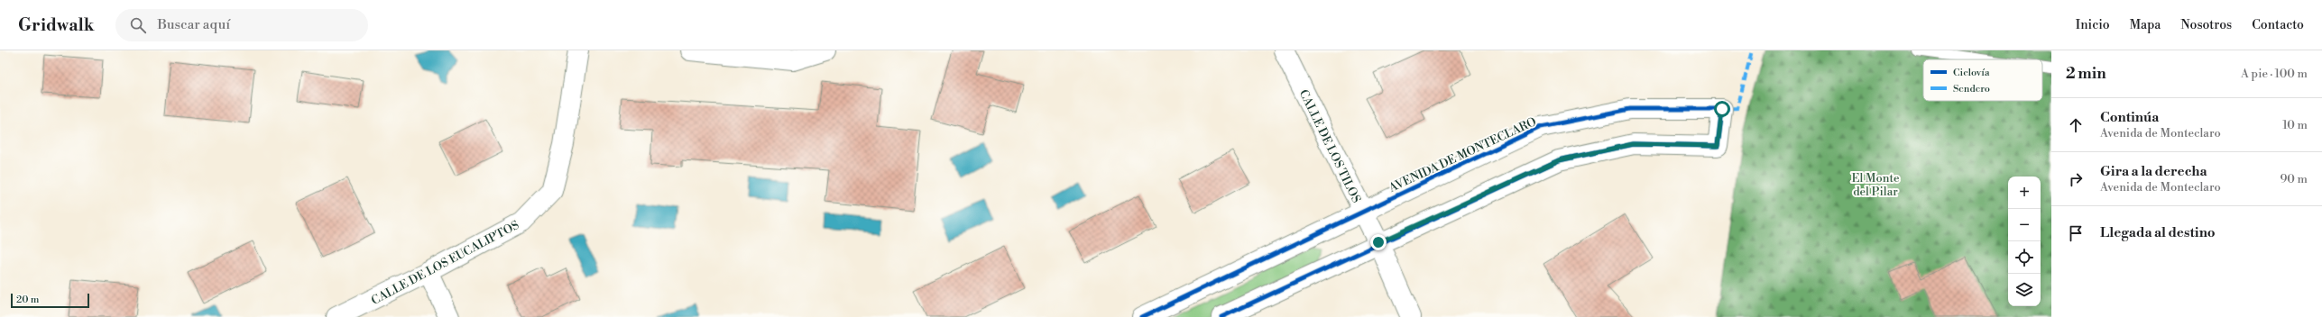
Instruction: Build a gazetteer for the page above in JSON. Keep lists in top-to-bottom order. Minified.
{"streets":{"street":["CALLE DE LOS TILOS","AVENIDA DE MONTECLARO","CALLE DE LOS EUCALIPTOS"]},"crossings":[["CALLE DE LOS TILOS","AVENIDA DE MONTECLARO"]],"parks":["El Monte del Pilar"],"legend":["Ciclovía","Sendero"],"scale_bar":"20 m","page":{"header":"Gridwalk","search":"Buscar aquí","nav":["Inicio","Mapa","Nosotros","Contacto"],"heading":["2 min","A pie · 100 m"],"list":[["Continúa","Avenida de Monteclaro","10 m"],["Gira a la derecha","Avenida de Monteclaro","90 m"],"Llegada al destino"],"map_buttons":["+","−"],"scale":"20 m"}}
